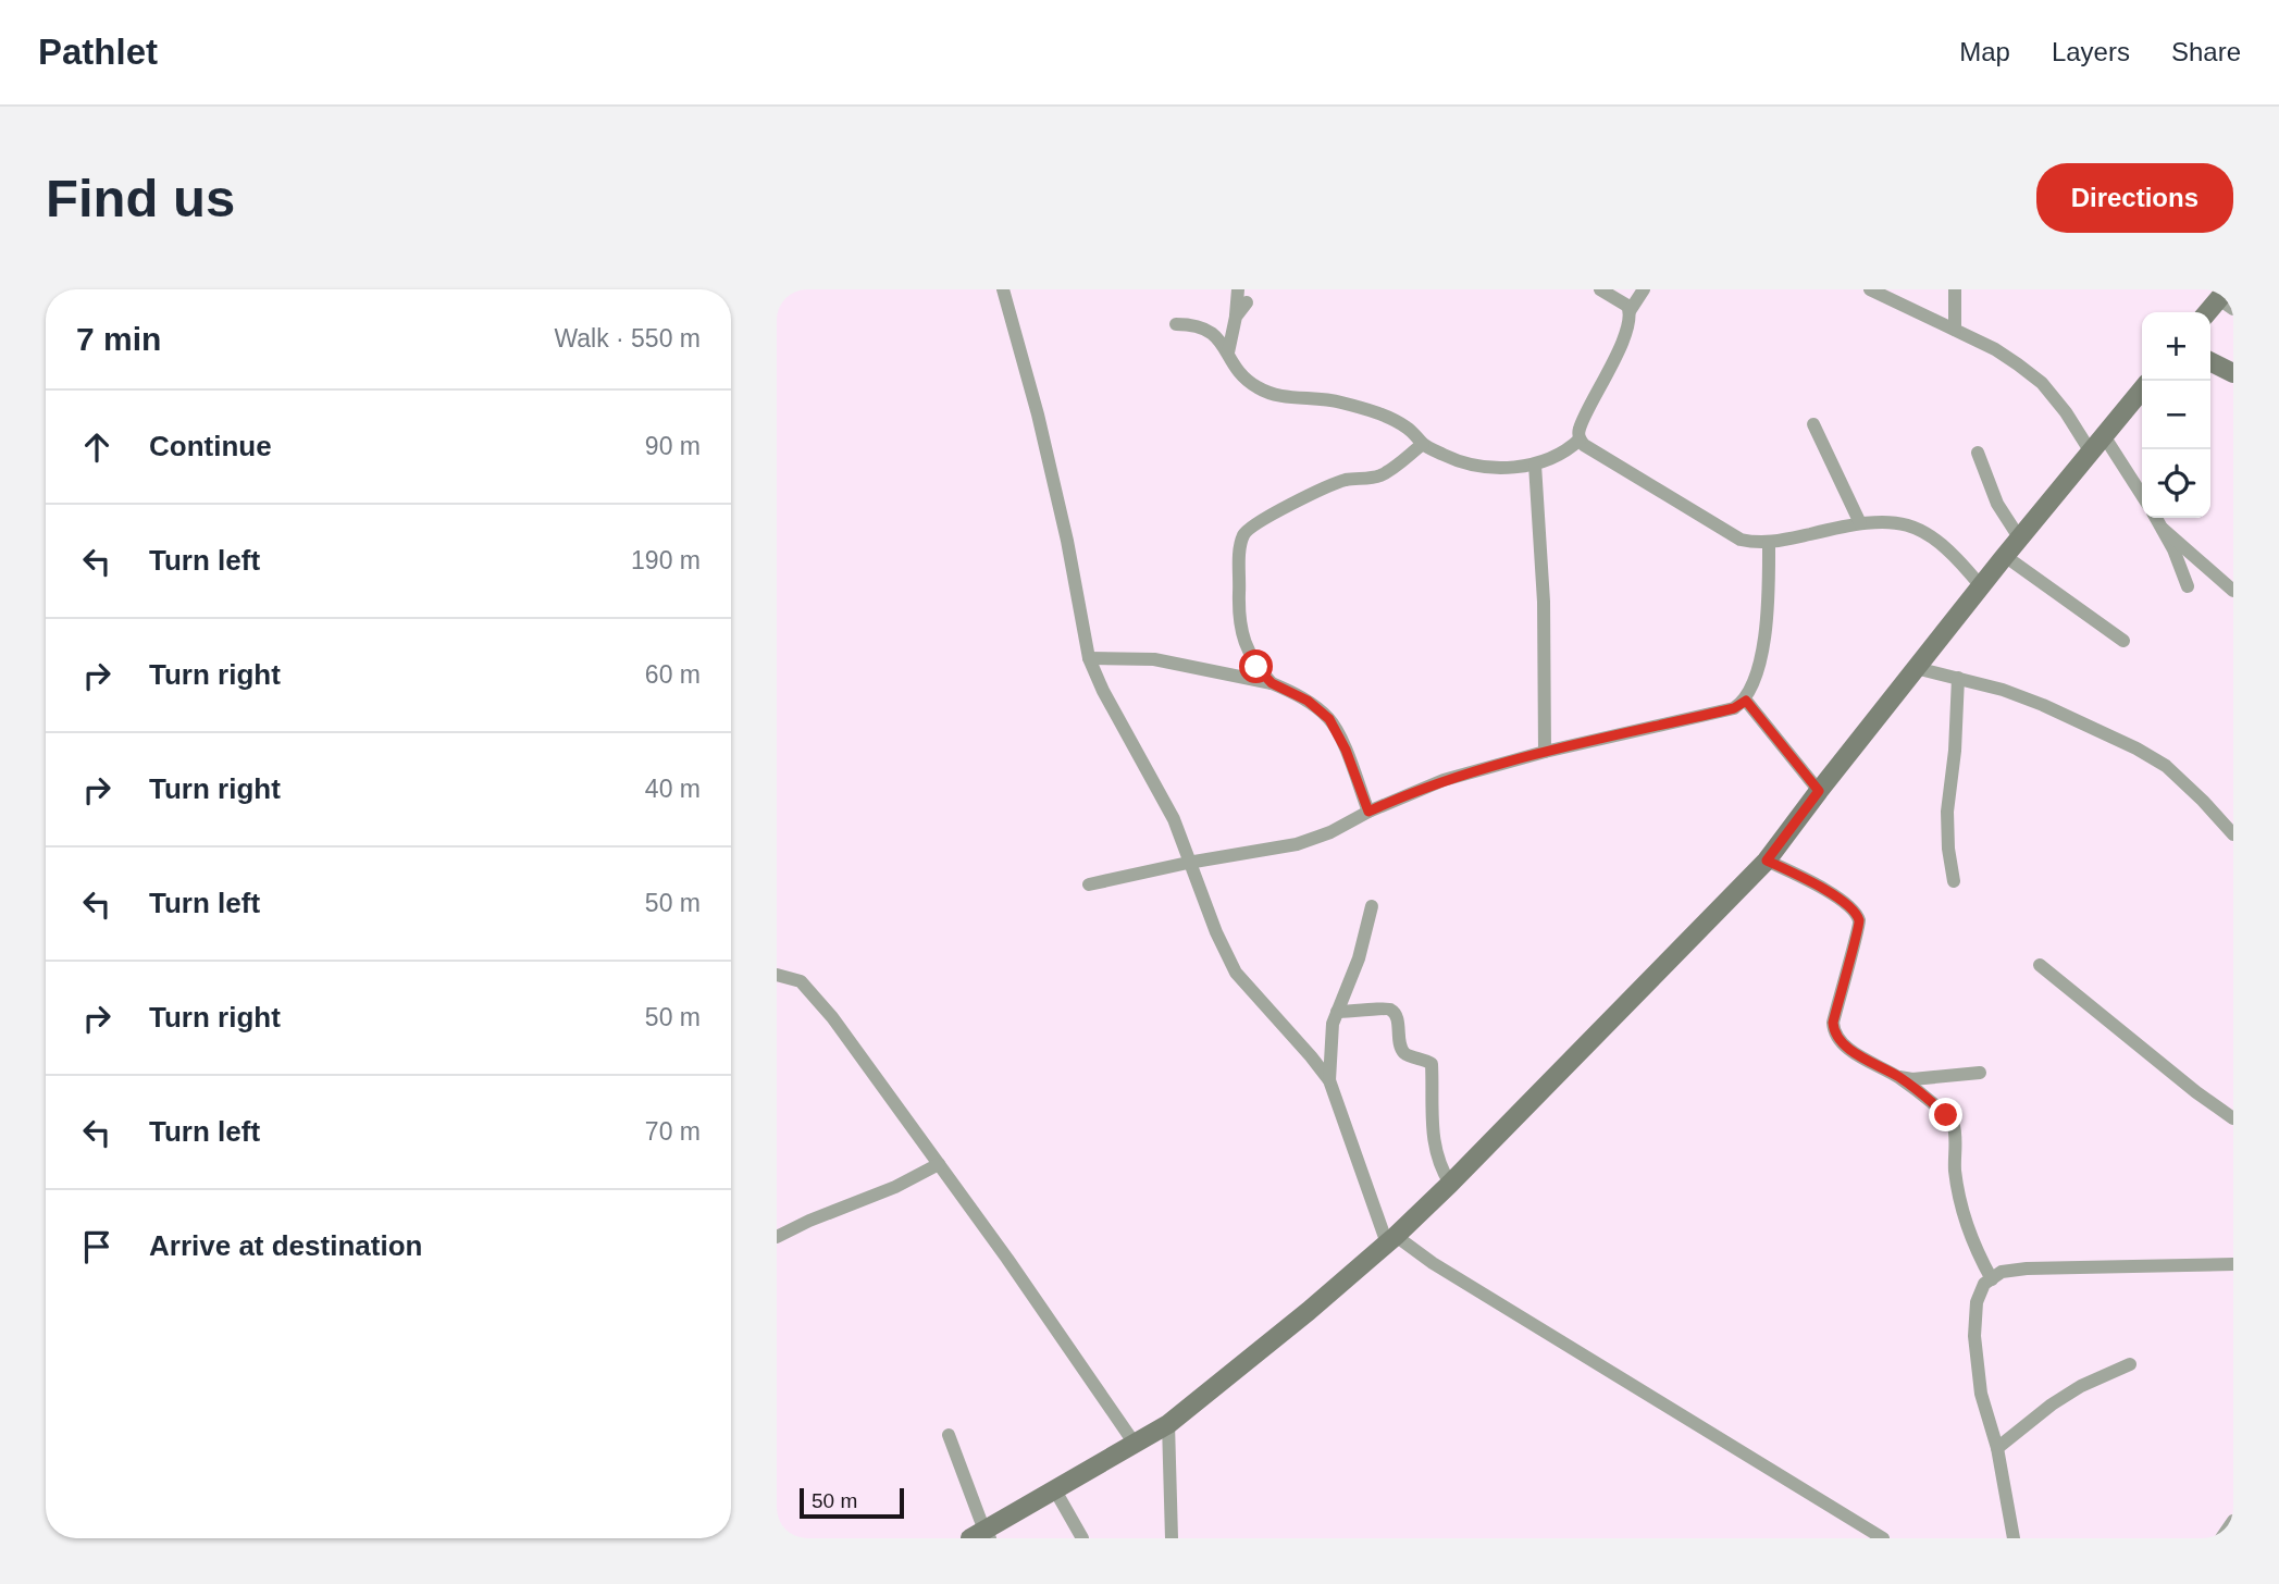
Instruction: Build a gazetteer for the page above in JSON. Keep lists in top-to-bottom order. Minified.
{"scale_bar":"50 m","page":{"header":"Pathlet","nav":["Map","Layers","Share"],"buttons":"Directions","title":"Find us","heading":["7 min","Walk · 550 m"],"map_buttons":["+","−"],"list":[["Continue","90 m"],["Turn left","190 m"],["Turn right","60 m"],["Turn right","40 m"],["Turn left","50 m"],["Turn right","50 m"],["Turn left","70 m"],"Arrive at destination"],"scale":"50 m"}}
